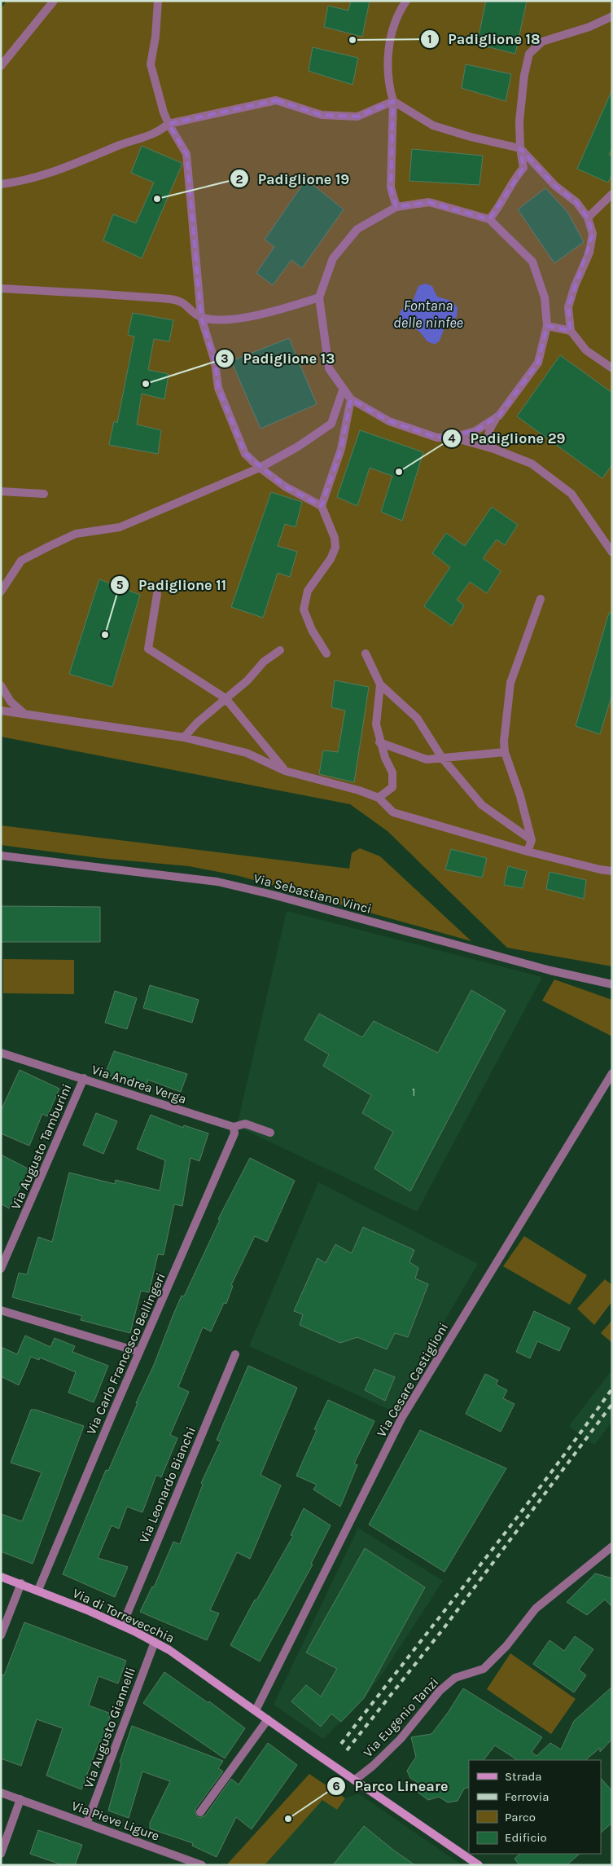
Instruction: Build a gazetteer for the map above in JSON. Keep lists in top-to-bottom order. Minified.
{"streets":{"main road":["Via di Torrevecchia"],"street":["Via Sebastiano Vinci","Via Andrea Verga","Via Augusto Tamburini","Via Carlo Francesco Bellingeri","Via Cesare Castiglioni","Via Leonardo Bianchi","Via Eugenio Tanzi","Via Augusto Giannelli","Via Pieve Ligure"]},"crossings":[["Via Andrea Verga","Via Augusto Tamburini"],["Via Andrea Verga","Via Carlo Francesco Bellingeri"],["Via Carlo Francesco Bellingeri","Via di Torrevecchia"],["Via Cesare Castiglioni","Via di Torrevecchia"],["Via Leonardo Bianchi","Via di Torrevecchia"],["Via di Torrevecchia","Via Eugenio Tanzi"],["Via di Torrevecchia","Via Augusto Giannelli"],["Via Augusto Giannelli","Via Pieve Ligure"]],"water":["Fontana delle ninfee"],"places":["Padiglione 18","Padiglione 19","Padiglione 13","Padiglione 29","Padiglione 11","Parco Lineare"],"house_numbers":["1"],"legend":["Strada","Ferrovia","Parco","Edificio"]}
